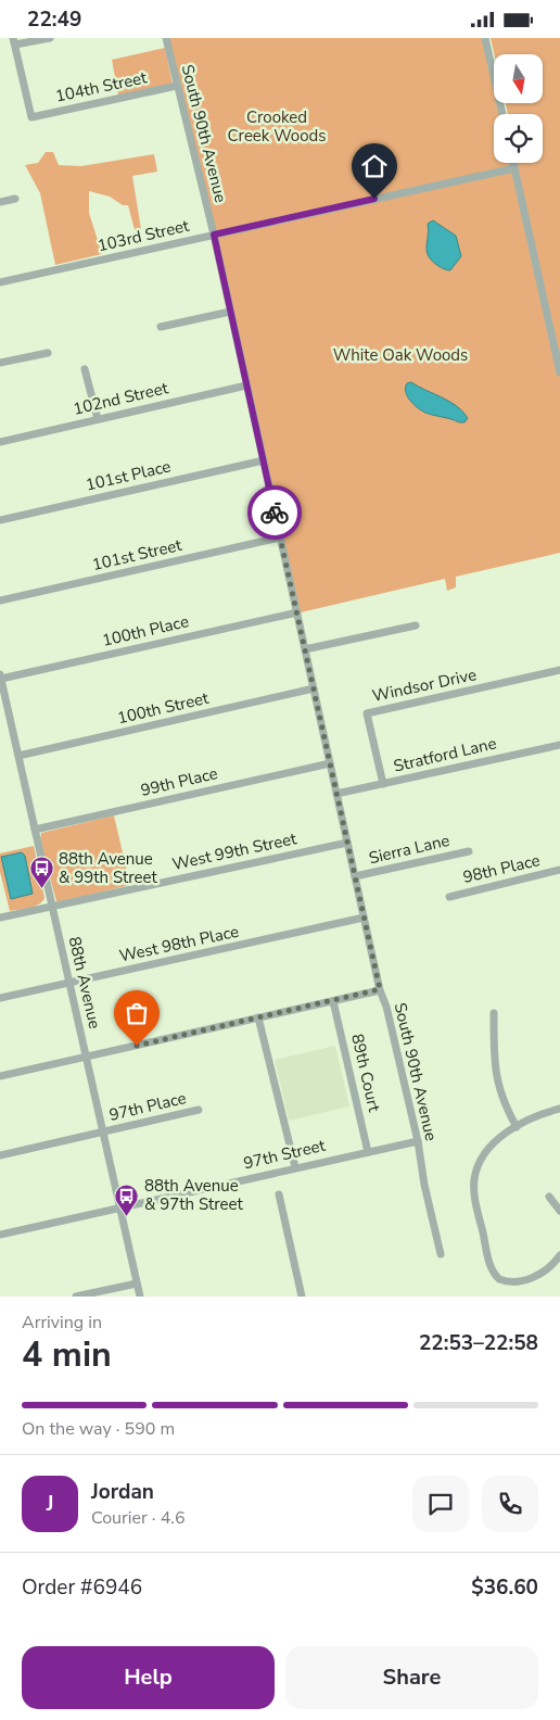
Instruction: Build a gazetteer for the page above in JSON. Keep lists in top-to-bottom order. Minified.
{"streets":{"street":["104th Street","South 90th Avenue","103rd Street","102nd Street","101st Place","101st Street","100th Place","Windsor Drive","100th Street","Stratford Lane","99th Place","Sierra Lane","West 99th Street","98th Place","West 98th Place","88th Avenue","89th Court","97th Place","97th Street"]},"crossings":[["104th Street","South 90th Avenue"],["South 90th Avenue","103rd Street"],["South 90th Avenue","102nd Street"],["South 90th Avenue","101st Place"],["South 90th Avenue","101st Street"],["South 90th Avenue","100th Place"],["South 90th Avenue","100th Street"],["South 90th Avenue","Stratford Lane"],["South 90th Avenue","99th Place"],["South 90th Avenue","Sierra Lane"],["South 90th Avenue","West 99th Street"],["South 90th Avenue","West 98th Place"],["South 90th Avenue","97th Street"],["100th Place","88th Avenue"],["Windsor Drive","Stratford Lane"],["100th Street","88th Avenue"],["99th Place","88th Avenue"],["West 99th Street","88th Avenue"],["West 98th Place","88th Avenue"],["88th Avenue","97th Place"],["88th Avenue","97th Street"],["89th Court","97th Street"]],"parks":["Crooked Creek Woods","White Oak Woods"],"places":{"bus stop":["88th Avenue & 99th Street","88th Avenue & 97th Street"]},"north":"bottom","page":{"status":"22:49","heading":["4 min","Arriving in","22:53–22:58"],"panel":["Jordan","Courier · 4.6","Order #6946","$36.60"],"bar":"On the way · 590 m","round":"J","buttons":["Help","Share"]}}
